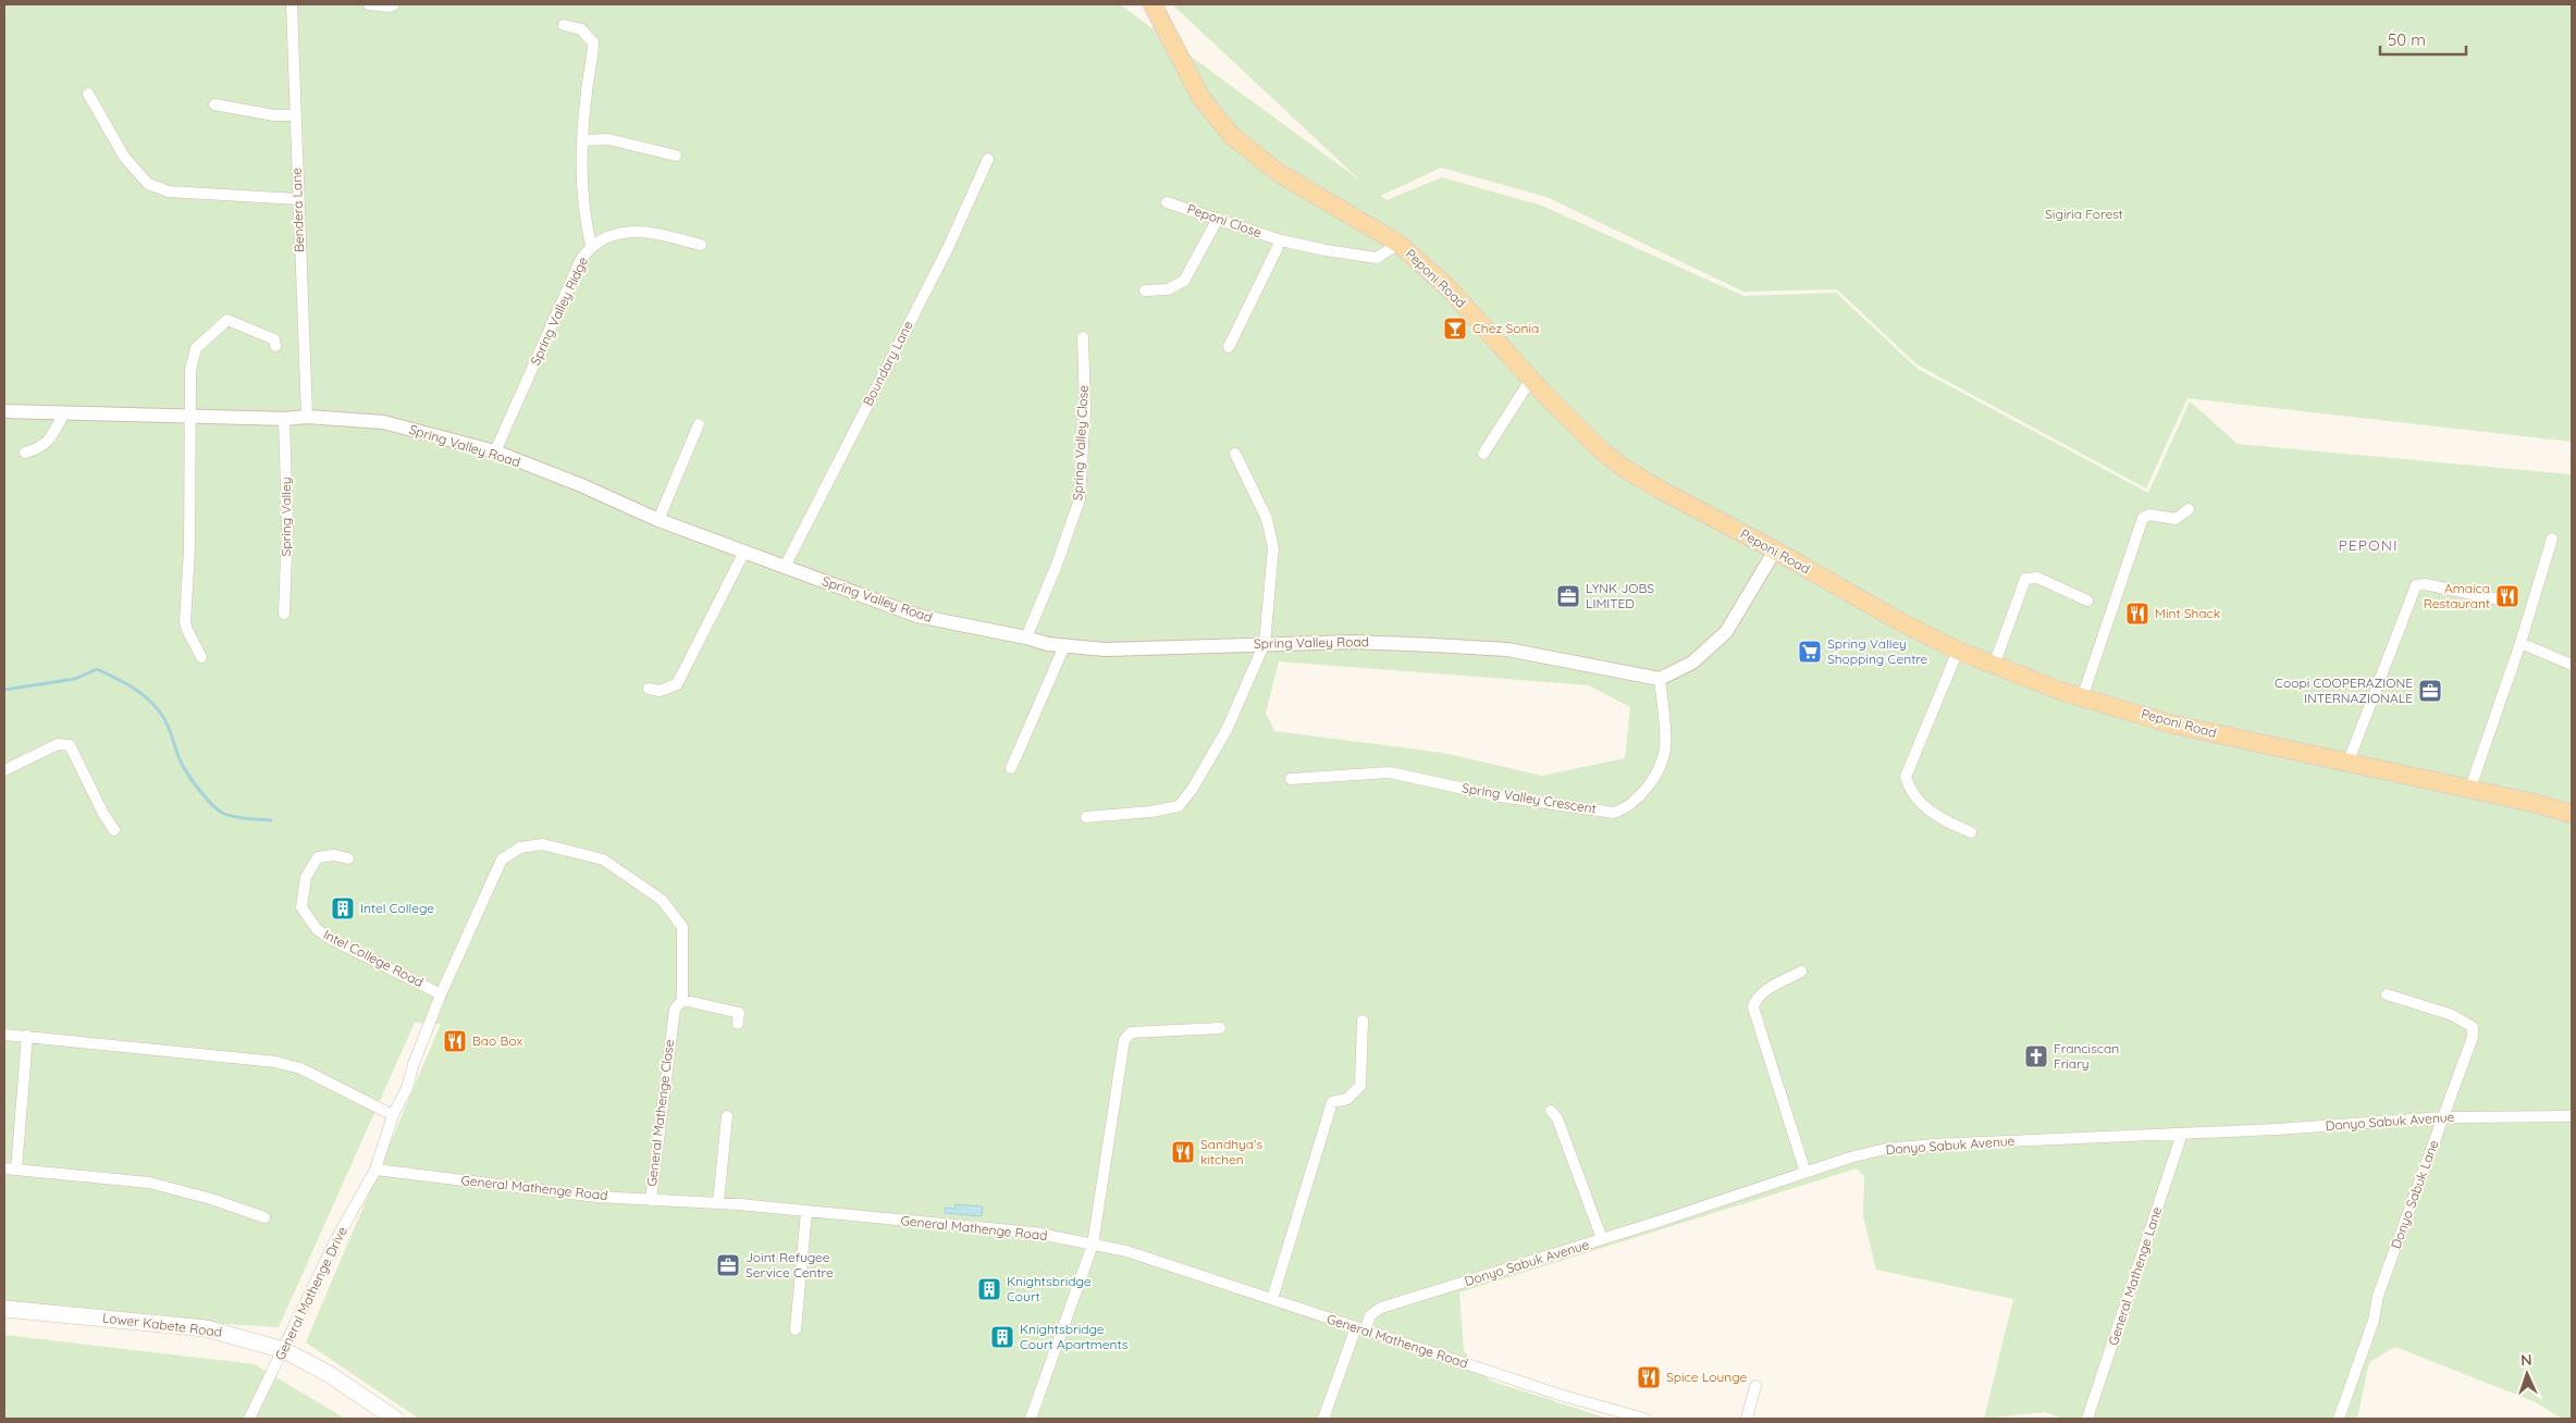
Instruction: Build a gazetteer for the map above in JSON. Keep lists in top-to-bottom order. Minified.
{"streets":{"main road":["Peponi Road","Lower Kabete Road"],"street":["Bendera Lane","Peponi Close","Spring Valley Ridge","Boundary Lane","Spring Valley Close","Spring Valley Road","Spring Valley","Spring Valley Crescent","Intel College Road","General Mathenge Close","Donyo Sabuk Avenue","General Mathenge Road","Donyo Sabuk Lane","General Mathenge Lane","General Mathenge Drive"]},"crossings":[["Bendera Lane","Spring Valley Road"],["Peponi Close","Peponi Road"],["Spring Valley Ridge","Spring Valley Road"],["Boundary Lane","Spring Valley Road"],["Spring Valley Close","Spring Valley Road"],["Spring Valley Road","Spring Valley"],["Spring Valley Road","Spring Valley Crescent"],["Intel College Road","General Mathenge Drive"],["General Mathenge Close","General Mathenge Road"],["General Mathenge Close","General Mathenge Drive"],["Donyo Sabuk Avenue","General Mathenge Road"],["Donyo Sabuk Avenue","Donyo Sabuk Lane"],["Donyo Sabuk Avenue","General Mathenge Lane"],["General Mathenge Road","General Mathenge Drive"],["General Mathenge Drive","Lower Kabete Road"]],"districts":["PEPONI"],"parks":["Sigiria Forest"],"places":{"bar":["Chez Sonia"],"office":["LYNK JOBS LIMITED","Coopi COOPERAZIONE INTERNAZIONALE","Joint Refugee Service Centre"],"restaurant":["Amaica Restaurant","Mint Shack","Bao Box","Sandhya’s kitchen","Spice Lounge"],"supermarket":["Spring Valley Shopping Centre"],"building":["Intel College","Knightsbridge Court","Knightsbridge Court Apartments"],"church":["Franciscan Friary"]},"scale_bar":"50 m","north":"top"}
